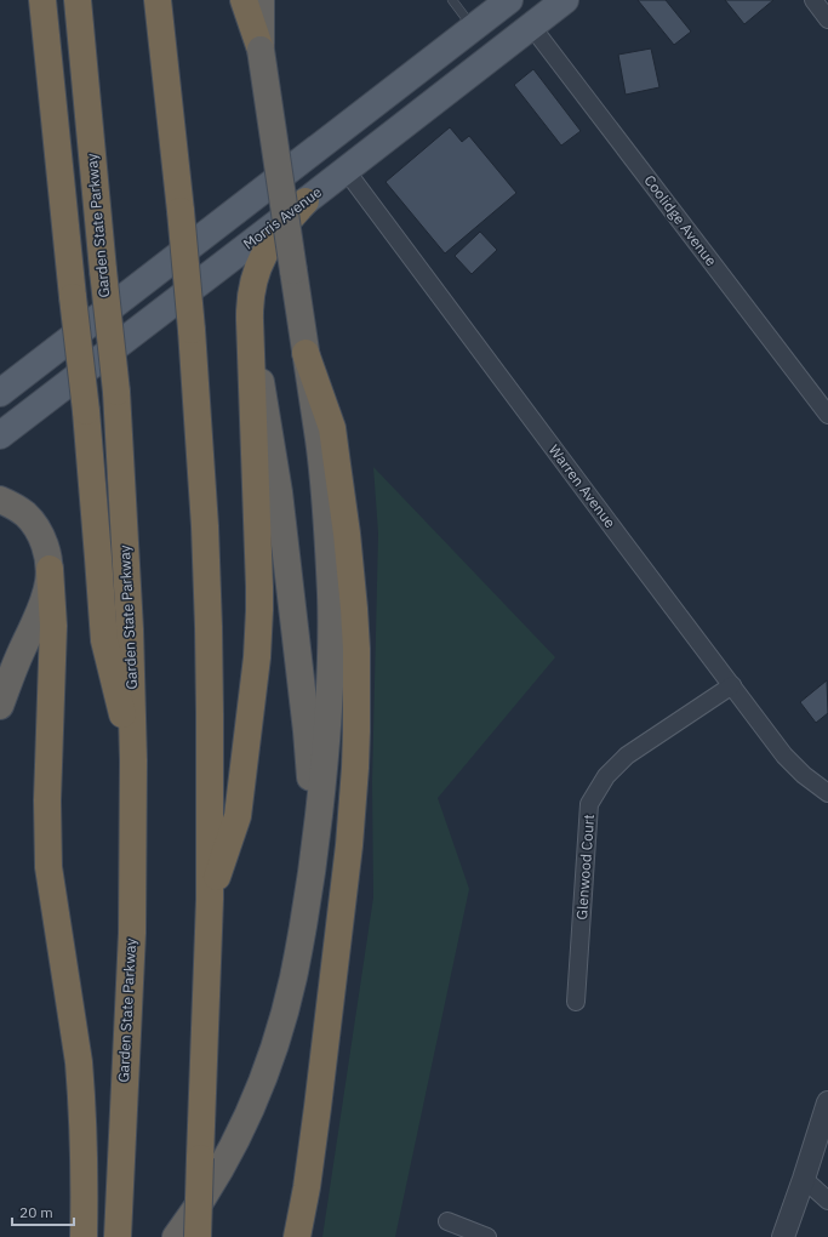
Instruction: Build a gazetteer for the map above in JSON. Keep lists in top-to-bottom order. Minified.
{"streets":{"highway":["Garden State Parkway"],"main road":["Morris Avenue"],"street":["Coolidge Avenue","Warren Avenue","Glenwood Court"]},"crossings":[["Morris Avenue","Coolidge Avenue"],["Morris Avenue","Warren Avenue"],["Warren Avenue","Glenwood Court"]],"scale_bar":"20 m"}
